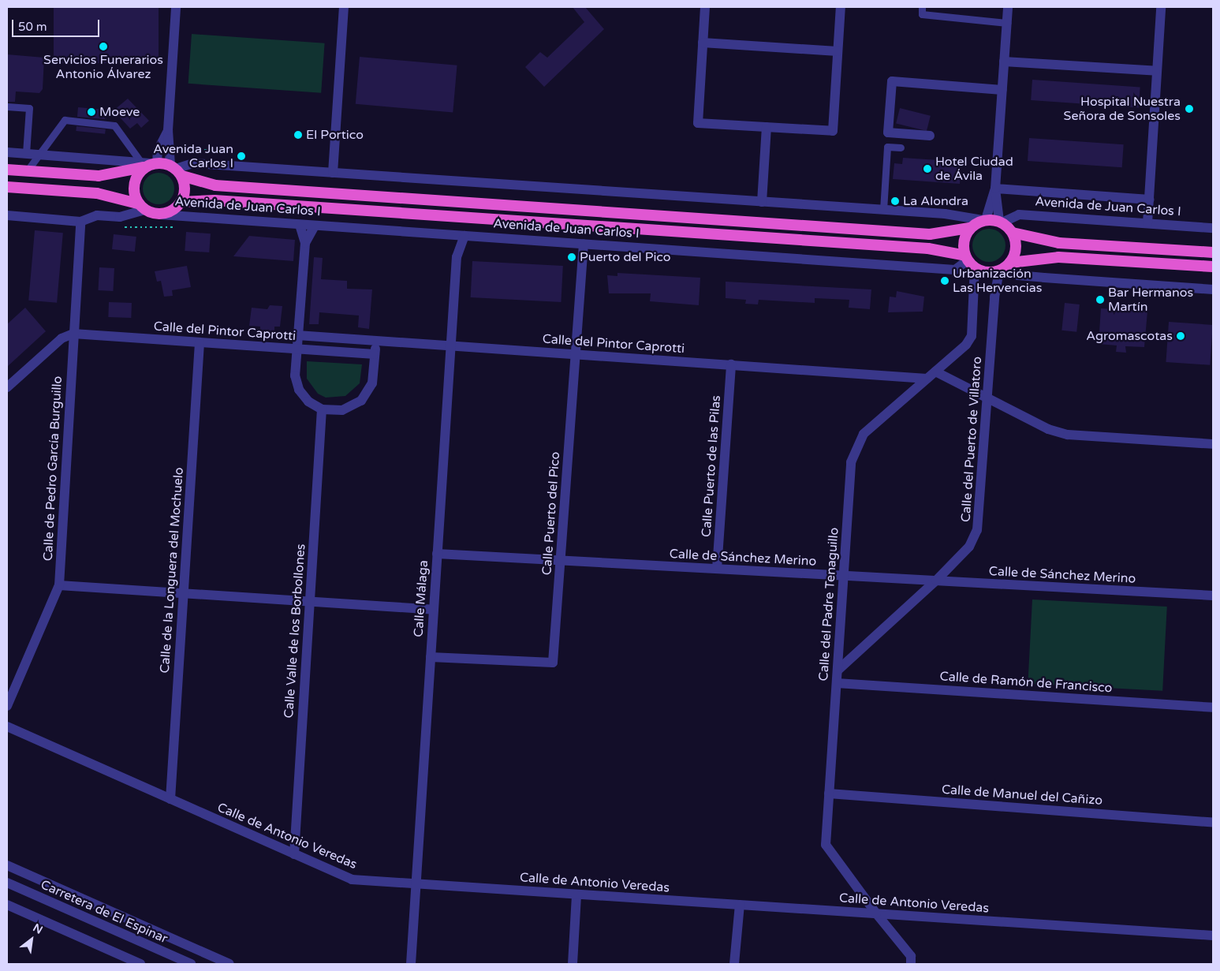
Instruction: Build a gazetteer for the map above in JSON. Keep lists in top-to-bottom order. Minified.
{"streets":{"highway":["Avenida de Juan Carlos I"],"street":["Calle del Pintor Caprotti","Calle del Puerto de Villatoro","Calle Puerto de las Pilas","Calle de Pedro García Burguillo","Calle Puerto del Pico","Calle de Sánchez Merino","Calle de la Longuera del Mochuelo","Calle Málaga","Calle del Padre Tenaguillo","Calle Valle de los Borbollones","Calle de Ramón de Francisco","Calle de Manuel del Cañizo","Calle de Antonio Veredas","Carretera de El Espinar"]},"crossings":[["Avenida de Juan Carlos I","Calle del Puerto de Villatoro"],["Avenida de Juan Carlos I","Calle Puerto del Pico"],["Avenida de Juan Carlos I","Calle Málaga"],["Avenida de Juan Carlos I","Calle del Padre Tenaguillo"],["Calle del Pintor Caprotti","Calle Puerto de las Pilas"],["Calle del Pintor Caprotti","Calle de Pedro García Burguillo"],["Calle del Pintor Caprotti","Calle Puerto del Pico"],["Calle del Pintor Caprotti","Calle de la Longuera del Mochuelo"],["Calle del Pintor Caprotti","Calle Málaga"],["Calle del Pintor Caprotti","Calle del Padre Tenaguillo"],["Calle del Puerto de Villatoro","Calle de Sánchez Merino"],["Calle del Puerto de Villatoro","Calle del Padre Tenaguillo"],["Calle Puerto de las Pilas","Calle de Sánchez Merino"],["Calle Puerto del Pico","Calle de Sánchez Merino"],["Calle Puerto del Pico","Calle Málaga"],["Calle de Sánchez Merino","Calle Málaga"],["Calle de Sánchez Merino","Calle del Padre Tenaguillo"],["Calle de la Longuera del Mochuelo","Calle de Antonio Veredas"],["Calle Málaga","Calle de Antonio Veredas"],["Calle del Padre Tenaguillo","Calle de Ramón de Francisco"],["Calle del Padre Tenaguillo","Calle de Manuel del Cañizo"],["Calle del Padre Tenaguillo","Calle de Antonio Veredas"],["Calle Valle de los Borbollones","Calle de Antonio Veredas"]],"places":["Servicios Funerarios Antonio Álvarez","Hospital Nuestra Señora de Sonsoles","Moeve","El Portico","Avenida Juan Carlos I","Hotel Ciudad de Ávila","La Alondra","Puerto del Pico","Urbanización Las Hervencias","Bar Hermanos Martín","Agromascotas"],"scale_bar":"50 m","north":"top right"}
